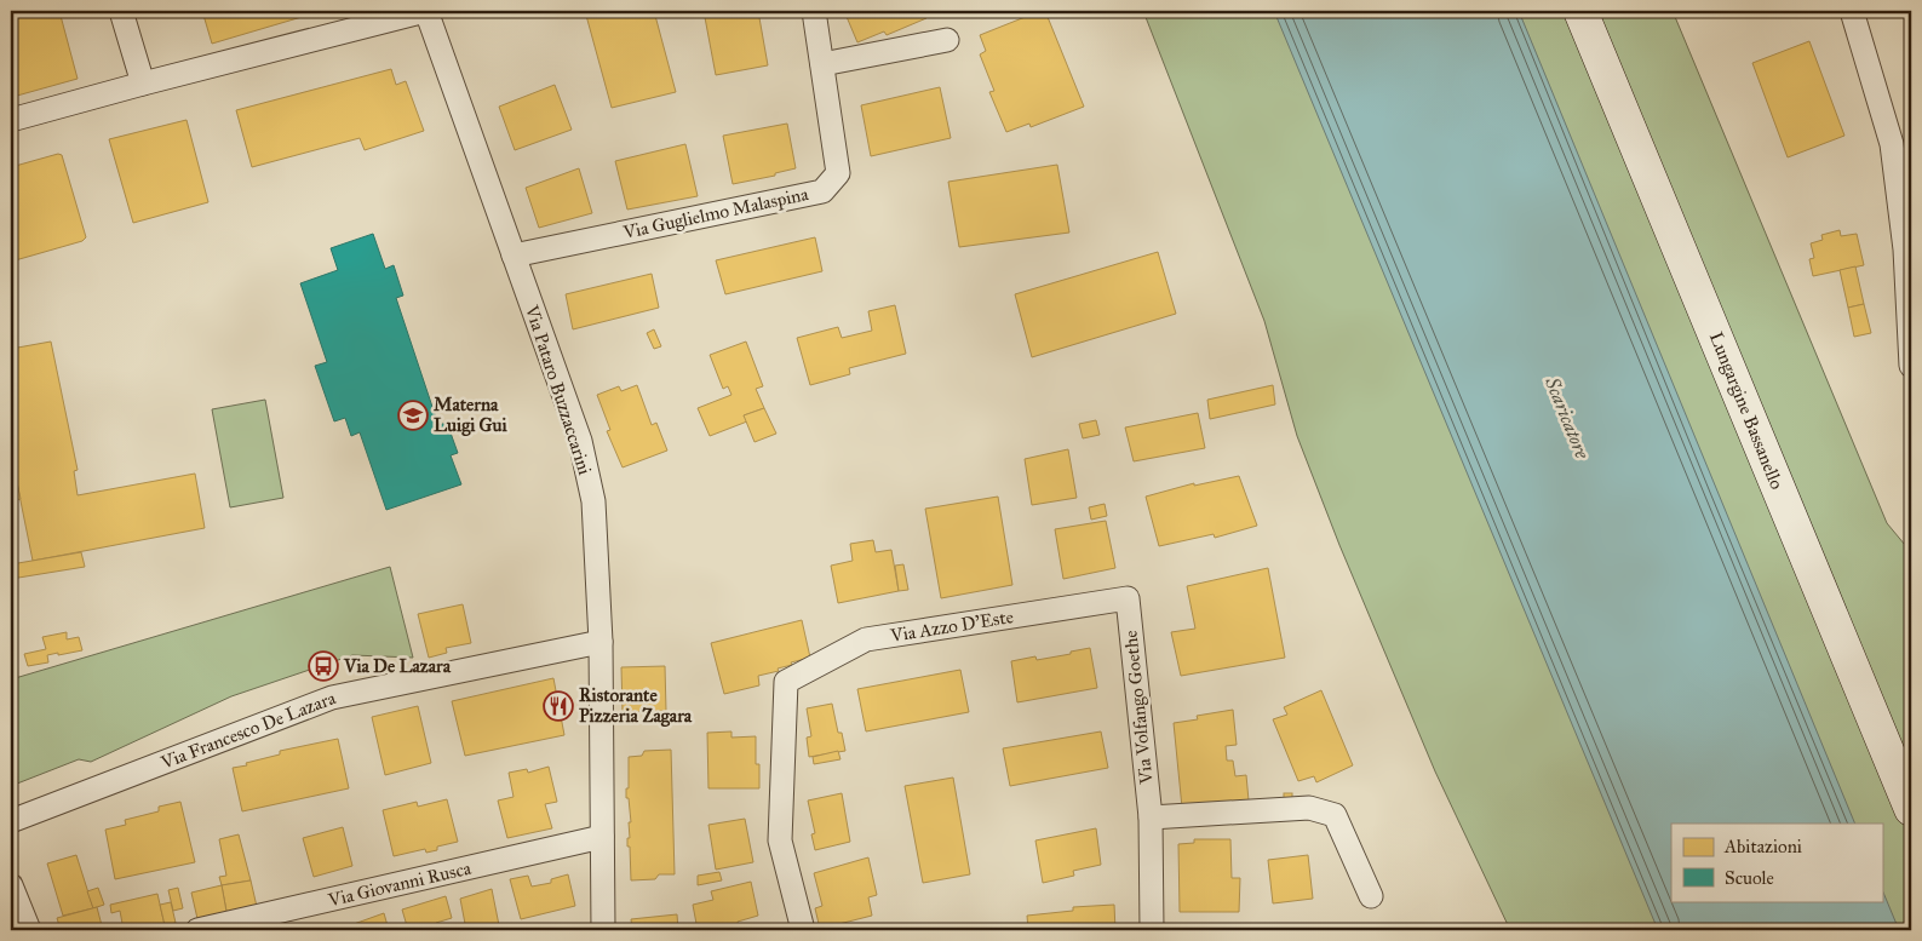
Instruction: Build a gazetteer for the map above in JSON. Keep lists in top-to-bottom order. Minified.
{"streets":{"street":["Via Guglielmo Malaspina","Via Pataro Buzzaccarini","Lungargine Bassanello","Via Azzo D'Este","Via Volfango Goethe","Via Francesco De Lazara","Via Giovanni Rusca"]},"crossings":[["Via Guglielmo Malaspina","Via Pataro Buzzaccarini"],["Via Pataro Buzzaccarini","Via Francesco De Lazara"],["Via Pataro Buzzaccarini","Via Giovanni Rusca"],["Via Azzo D'Este","Via Volfango Goethe"]],"water":["Scaricatore"],"places":{"school or university":["Materna Luigi Gui"],"bus stop":["Via De Lazara"],"restaurant":["Ristorante Pizzeria Zagara"]},"legend":["Abitazioni","Scuole"]}
